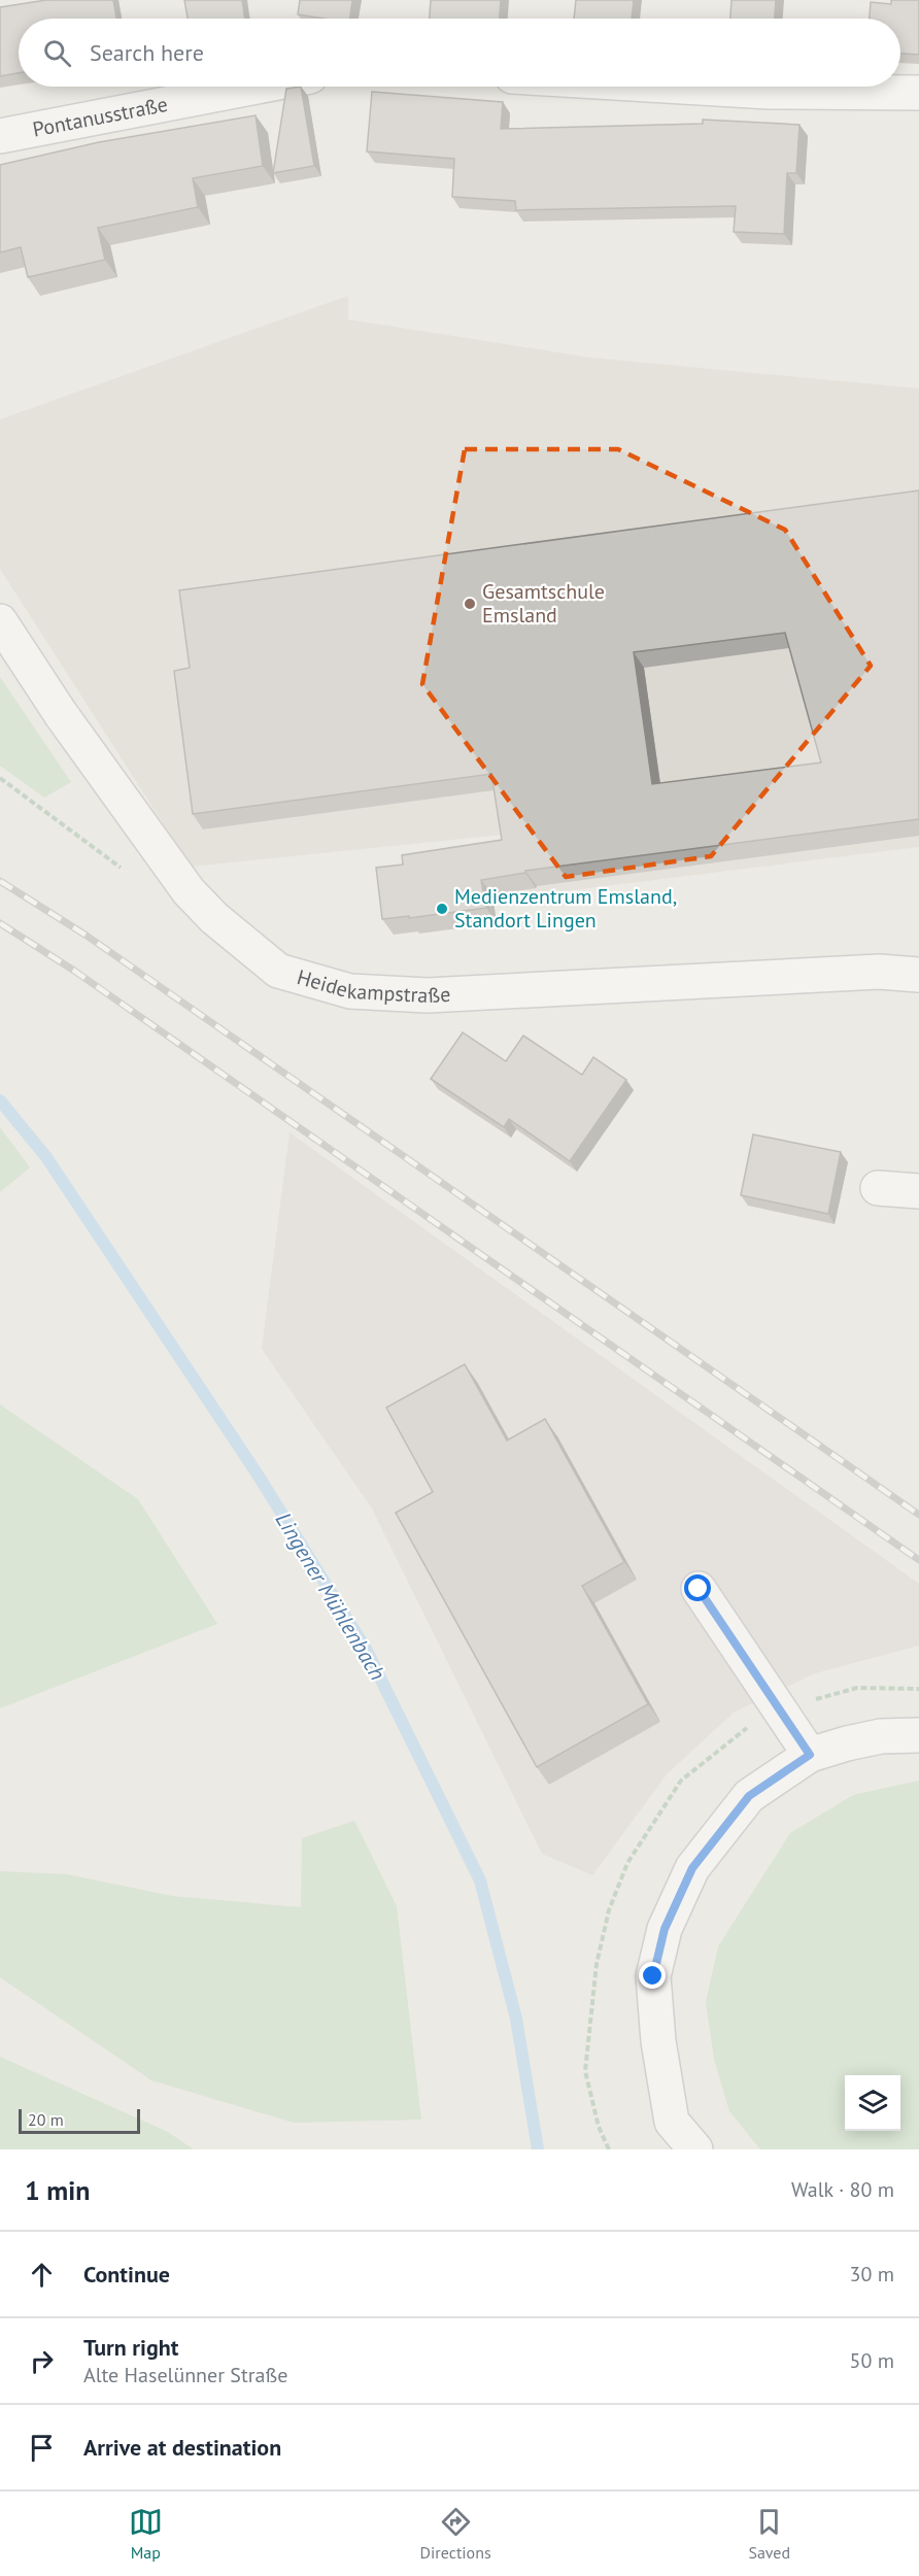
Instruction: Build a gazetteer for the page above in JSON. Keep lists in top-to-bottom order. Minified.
{"streets":{"street":["Pontanusstraße","Heidekampstraße"]},"water":["Lingener Mühlenbach"],"places":["Gesamtschule Emsland","Medienzentrum Emsland, Standort Lingen"],"scale_bar":"20 m","page":{"search":"Search here","scale":"20 m","heading":["1 min","Walk · 80 m"],"list":[["Continue","30 m"],["Turn right","Alte Haselünner Straße","50 m"],"Arrive at destination"],"nav":["Map","Directions","Saved"]}}
